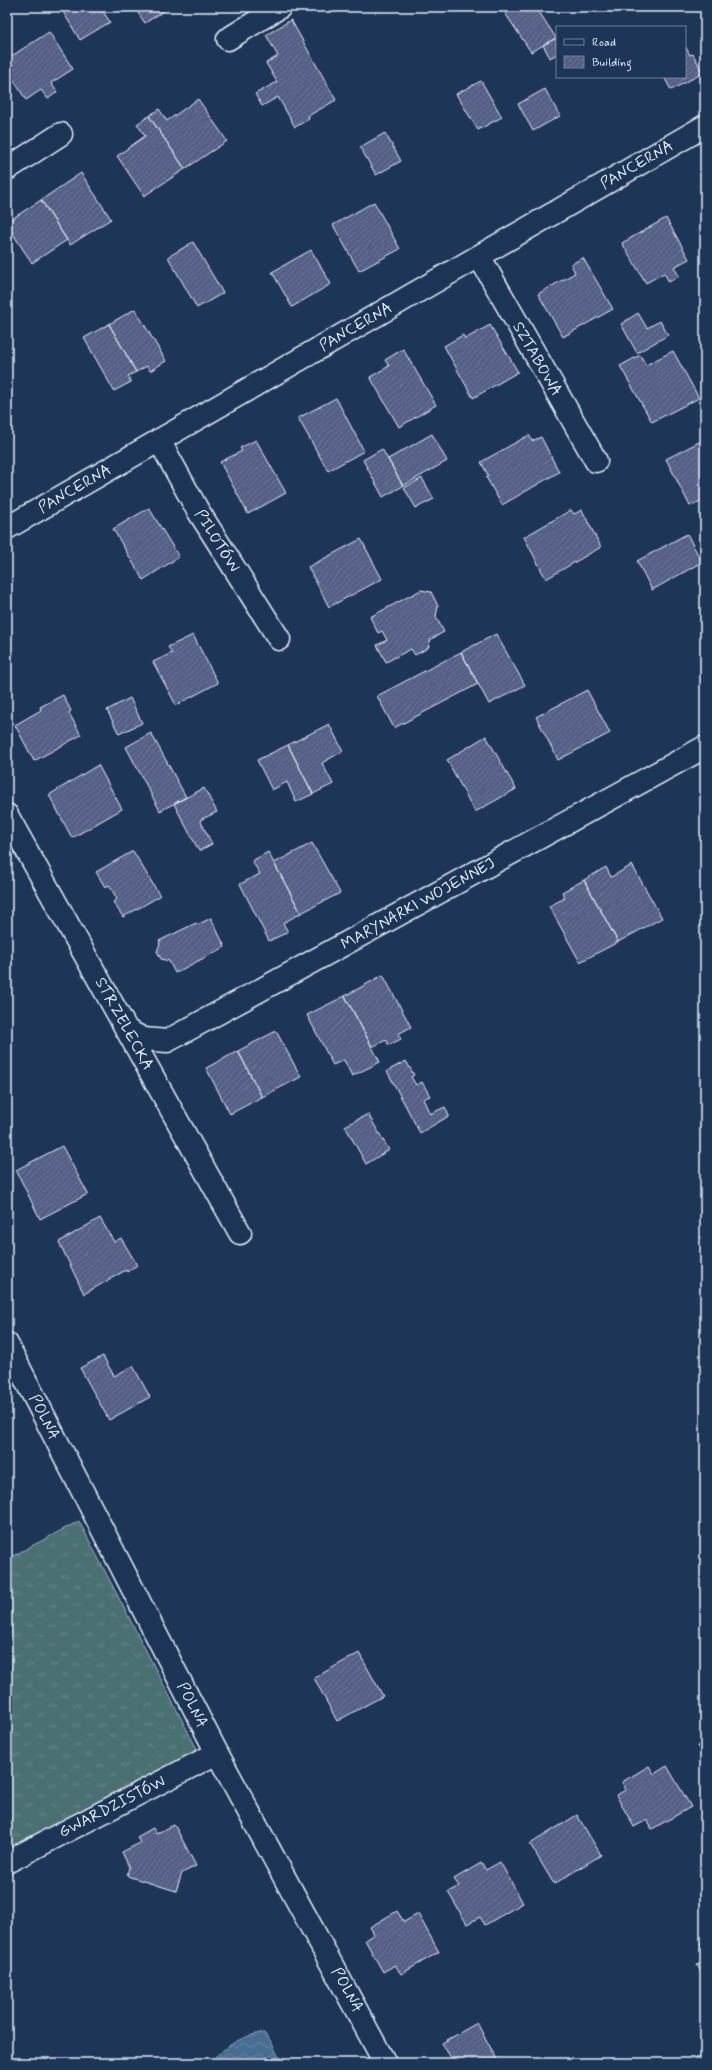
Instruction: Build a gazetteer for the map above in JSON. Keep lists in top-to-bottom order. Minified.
{"streets":{"street":["PANCERNA","SZTABOWA","PILOTÓW","MARYNARKI WOJENNEJ","STRZELECKA","POLNA","GWARDZISTÓW"]},"crossings":[["PANCERNA","SZTABOWA"],["PANCERNA","PILOTÓW"],["MARYNARKI WOJENNEJ","STRZELECKA"],["POLNA","GWARDZISTÓW"]],"legend":["Road","Building"]}
